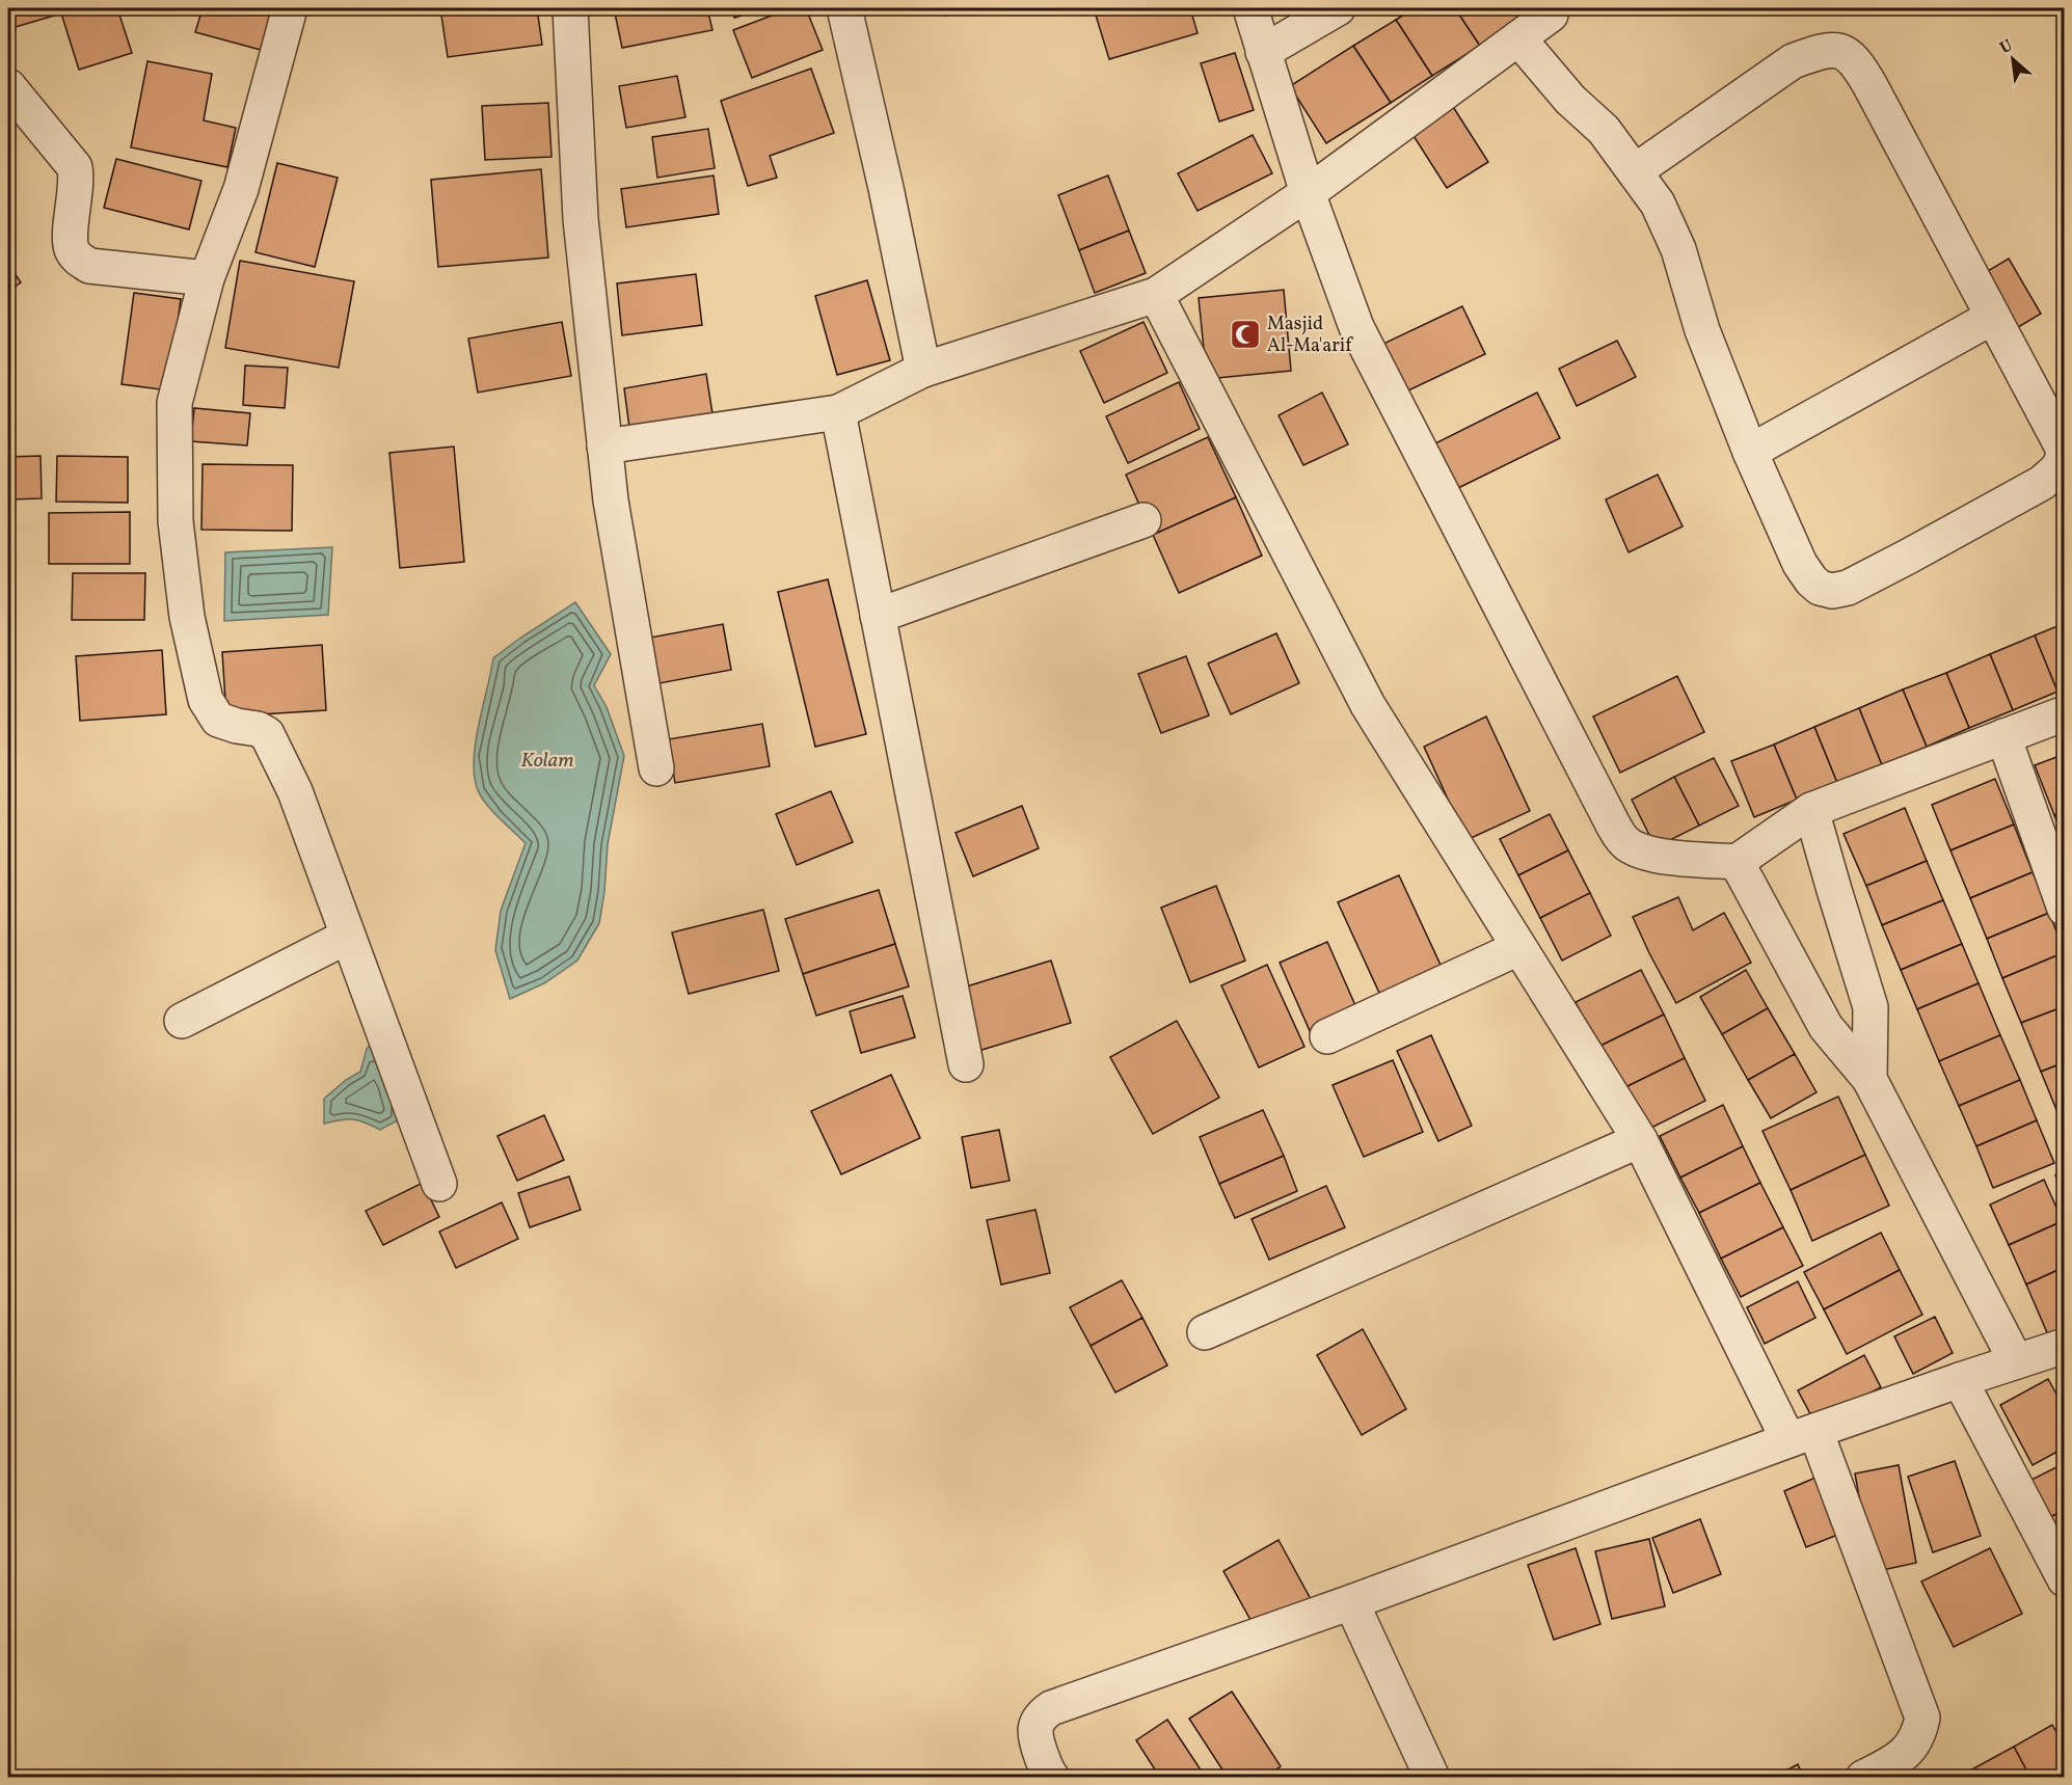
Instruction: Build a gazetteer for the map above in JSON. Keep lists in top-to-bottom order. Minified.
{"water":["Kolam"],"places":{"mosque":["Masjid Al-Ma'arif"]},"north":"top left"}
